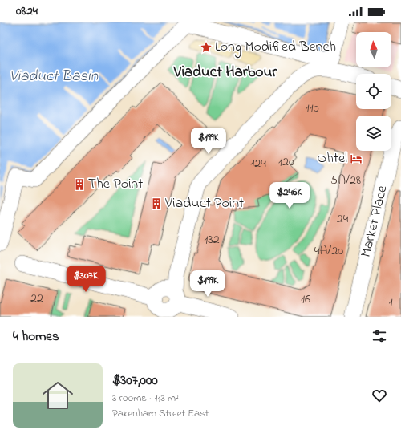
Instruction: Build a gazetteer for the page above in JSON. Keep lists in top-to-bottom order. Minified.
{"streets":{"street":["Market Place"]},"districts":["Viaduct Harbour"],"water":["Viaduct Basin"],"places":{"place":["Long Modified Bench"],"hotel":["Ohtel"],"building":["The Point","Viaduct Point"]},"house_numbers":["110","120","124","5A/28","24","132","4A/20","22","16","1"],"north":"top","page":{"status":"08:24","price":["$199K","$246K","$307K","$199K"],"heading":"4 homes","list":[{"name":"$307,000","note":"3 rooms · 113 m² · Pakenham Street East"}]}}
